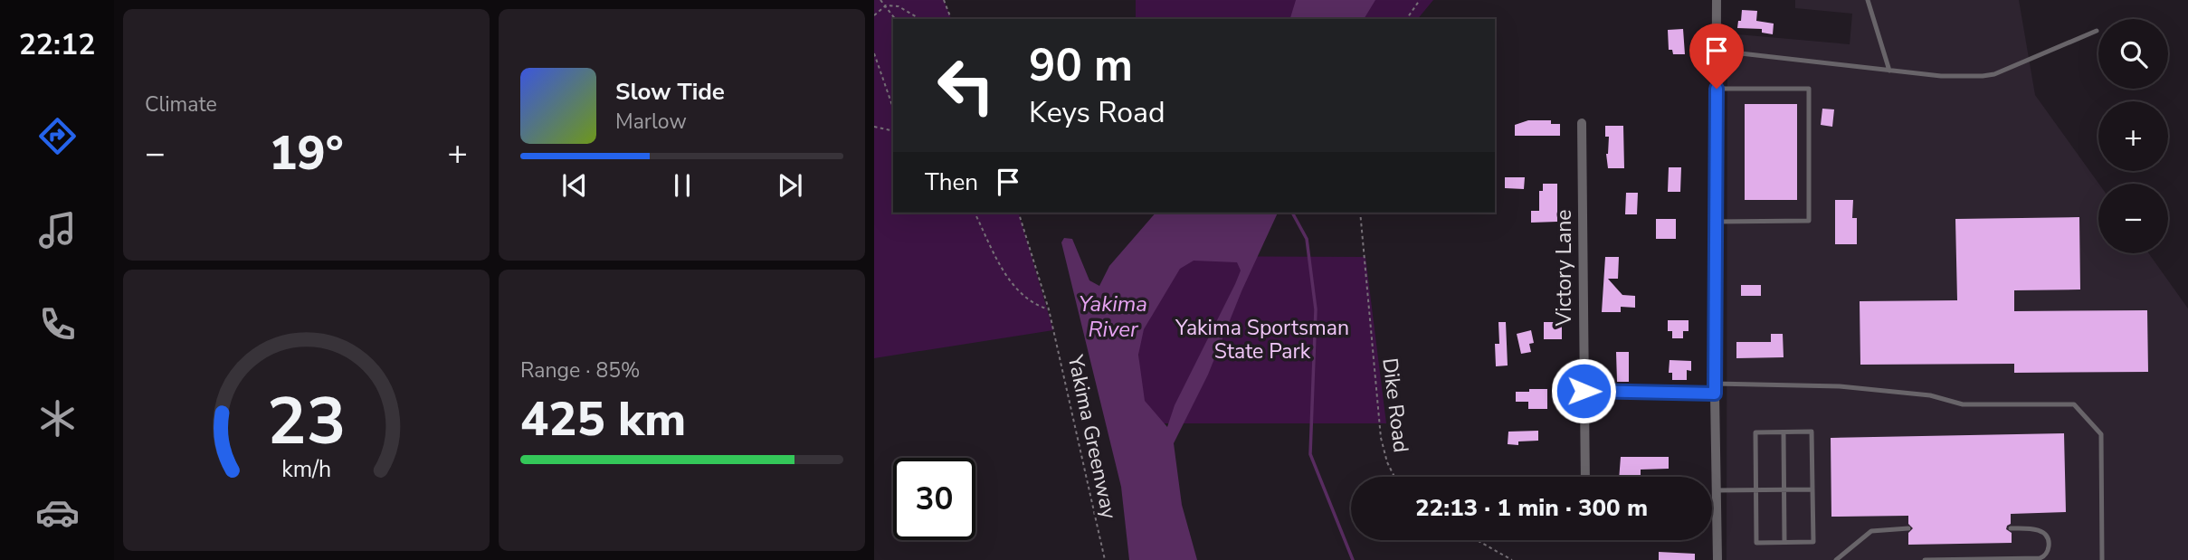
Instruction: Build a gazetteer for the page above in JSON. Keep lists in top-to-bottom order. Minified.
{"streets":{"street":["Victory Lane"],"path":["Dike Road","Yakima Greenway"]},"water":["Yakima River"],"parks":["Yakima Sportsman State Park"],"page":{"tabs":"22:12","tile":["Climate",["Range · 85%","425 km"]],"map_buttons":["+","−"],"turn":["90 m","Keys Road"],"song":["Slow Tide","Marlow"],"heat":["−","19°","+"],"then":"Then","limit":"30","trip":"22:13 · 1 min · 300 m","gauge":["23","km/h"]}}
